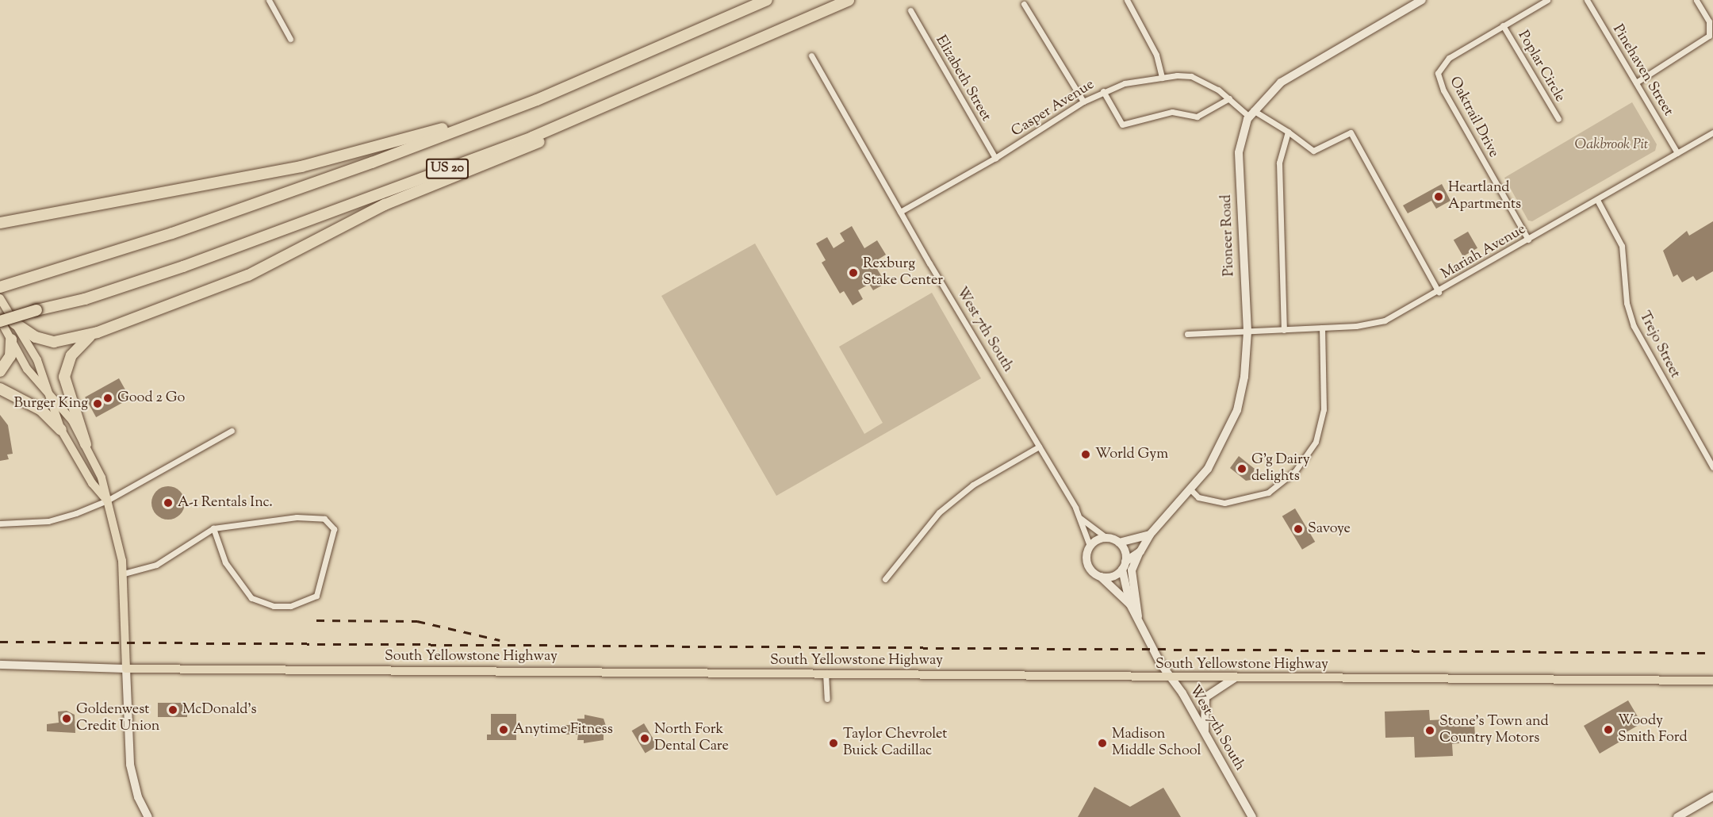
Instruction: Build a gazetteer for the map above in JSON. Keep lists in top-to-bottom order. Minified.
{"streets":{"highway":["US 20"],"main road":["South Yellowstone Highway"],"street":["Poplar Circle","Pinehaven Street","Elizabeth Street","Casper Avenue","Oaktrail Drive","Pioneer Road","Mariah Avenue","West 7th South","Trejo Street"]},"crossings":[["Poplar Circle","Oaktrail Drive"],["Pinehaven Street","Mariah Avenue"],["Elizabeth Street","Casper Avenue"],["Casper Avenue","Pioneer Road"],["Casper Avenue","Mariah Avenue"],["Casper Avenue","West 7th South"],["Oaktrail Drive","Mariah Avenue"],["Pioneer Road","Mariah Avenue"],["Pioneer Road","West 7th South"],["Mariah Avenue","Trejo Street"],["West 7th South","South Yellowstone Highway"]],"parks":["Oakbrook Pit"],"places":["Heartland Apartments","Rexburg Stake Center","Good 2 Go","Burger King","World Gym","G'g Dairy delights","A-1 Rentals Inc.","Savoye","McDonald's","Goldenwest Credit Union","Anytime Fitness","Woody Smith Ford","Stone's Town and Country Motors","North Fork Dental Care","Taylor Chevrolet Buick Cadillac","Madison Middle School"]}
